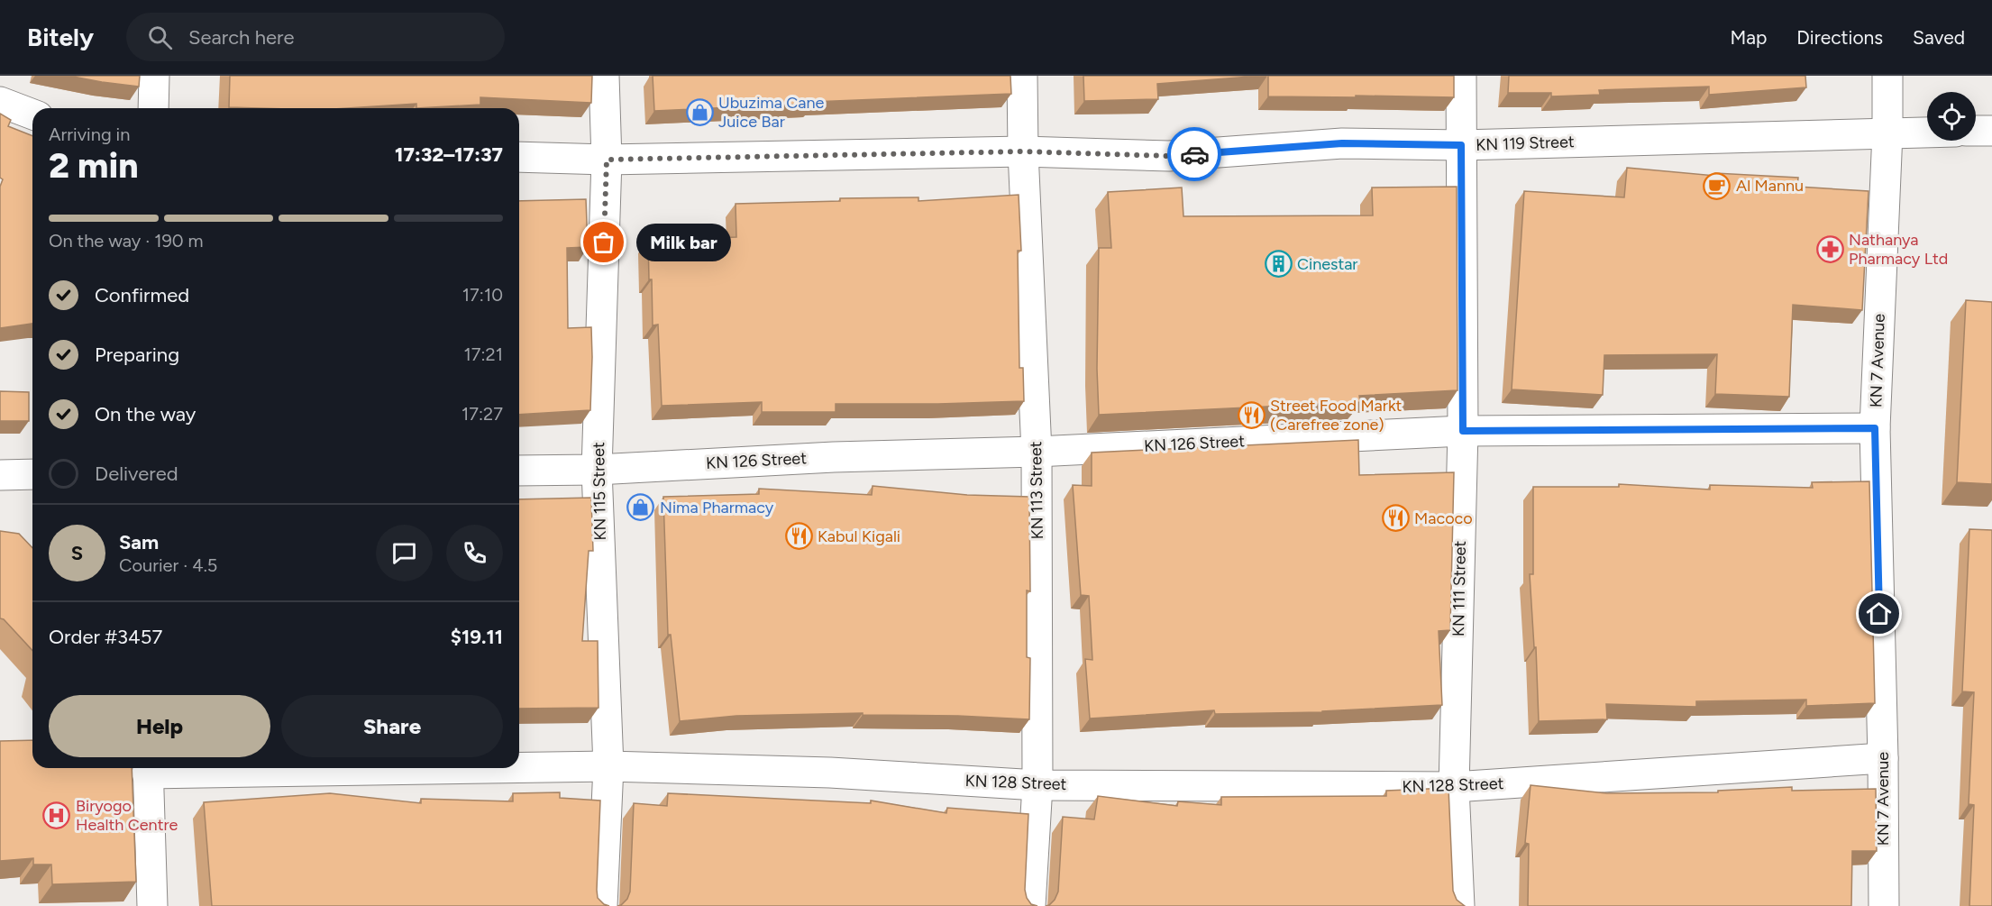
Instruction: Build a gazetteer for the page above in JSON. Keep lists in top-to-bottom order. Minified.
{"streets":{"street":["KN 119 Street","KN 7 Avenue","KN 126 Street","KN 113 Street","KN 115 Street","KN 111 Street","KN 128 Street"]},"crossings":[["KN 119 Street","KN 7 Avenue"],["KN 119 Street","KN 113 Street"],["KN 119 Street","KN 115 Street"],["KN 119 Street","KN 111 Street"],["KN 7 Avenue","KN 126 Street"],["KN 7 Avenue","KN 128 Street"],["KN 126 Street","KN 113 Street"],["KN 126 Street","KN 115 Street"],["KN 126 Street","KN 111 Street"],["KN 113 Street","KN 128 Street"],["KN 115 Street","KN 128 Street"],["KN 111 Street","KN 128 Street"]],"places":{"shop":["Ubuzima Cane Juice Bar","Nima Pharmacy"],"cafe":["Al Mannu"],"other":["Milk bar"],"pharmacy":["Nathanya Pharmacy Ltd"],"building":["Cinestar"],"restaurant":["Street Food Markt (Carefree zone)","Macoco","Kabul Kigali"],"hospital":["Biryogo Health Centre"]},"page":{"header":"Bitely","search":"Search here","nav":["Map","Directions","Saved"],"heading":["2 min","Arriving in","17:32–17:37"],"panel":["Sam","Courier · 4.5","Order #3457","$19.11"],"bar":"On the way · 190 m","bubble":"Milk bar","list":[["Confirmed","17:10"],["Preparing","17:21"],["On the way","17:27"],"Delivered"],"round":"S","buttons":["Help","Share"]}}
